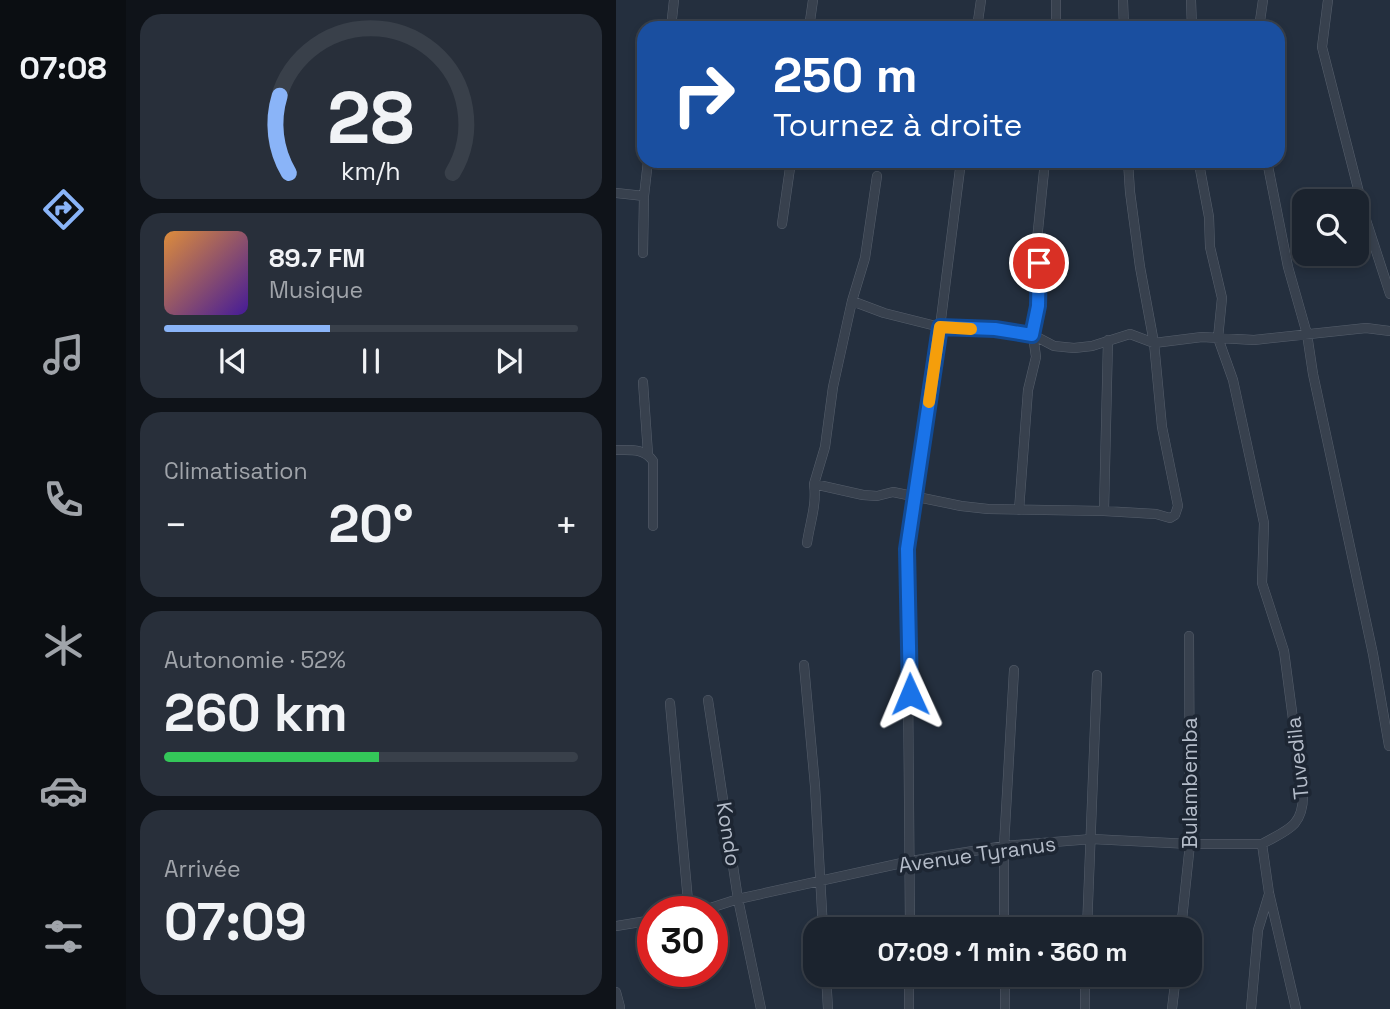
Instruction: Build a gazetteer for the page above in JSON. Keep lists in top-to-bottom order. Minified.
{"streets":{"street":["Tuvedila","Bulambemba","Kondo","Avenue Tyranus"]},"crossings":[["Tuvedila","Avenue Tyranus"],["Bulambemba","Avenue Tyranus"],["Kondo","Avenue Tyranus"]],"page":{"tabs":"07:08","turn":["250 m","Tournez à droite"],"song":["89.7 FM","Musique"],"tile":["Climatisation",["Autonomie · 52%","260 km"],["Arrivée","07:09"]],"heat":["−","20°","+"],"limit":"30","trip":"07:09 · 1 min · 360 m","gauge":["28","km/h"]}}
